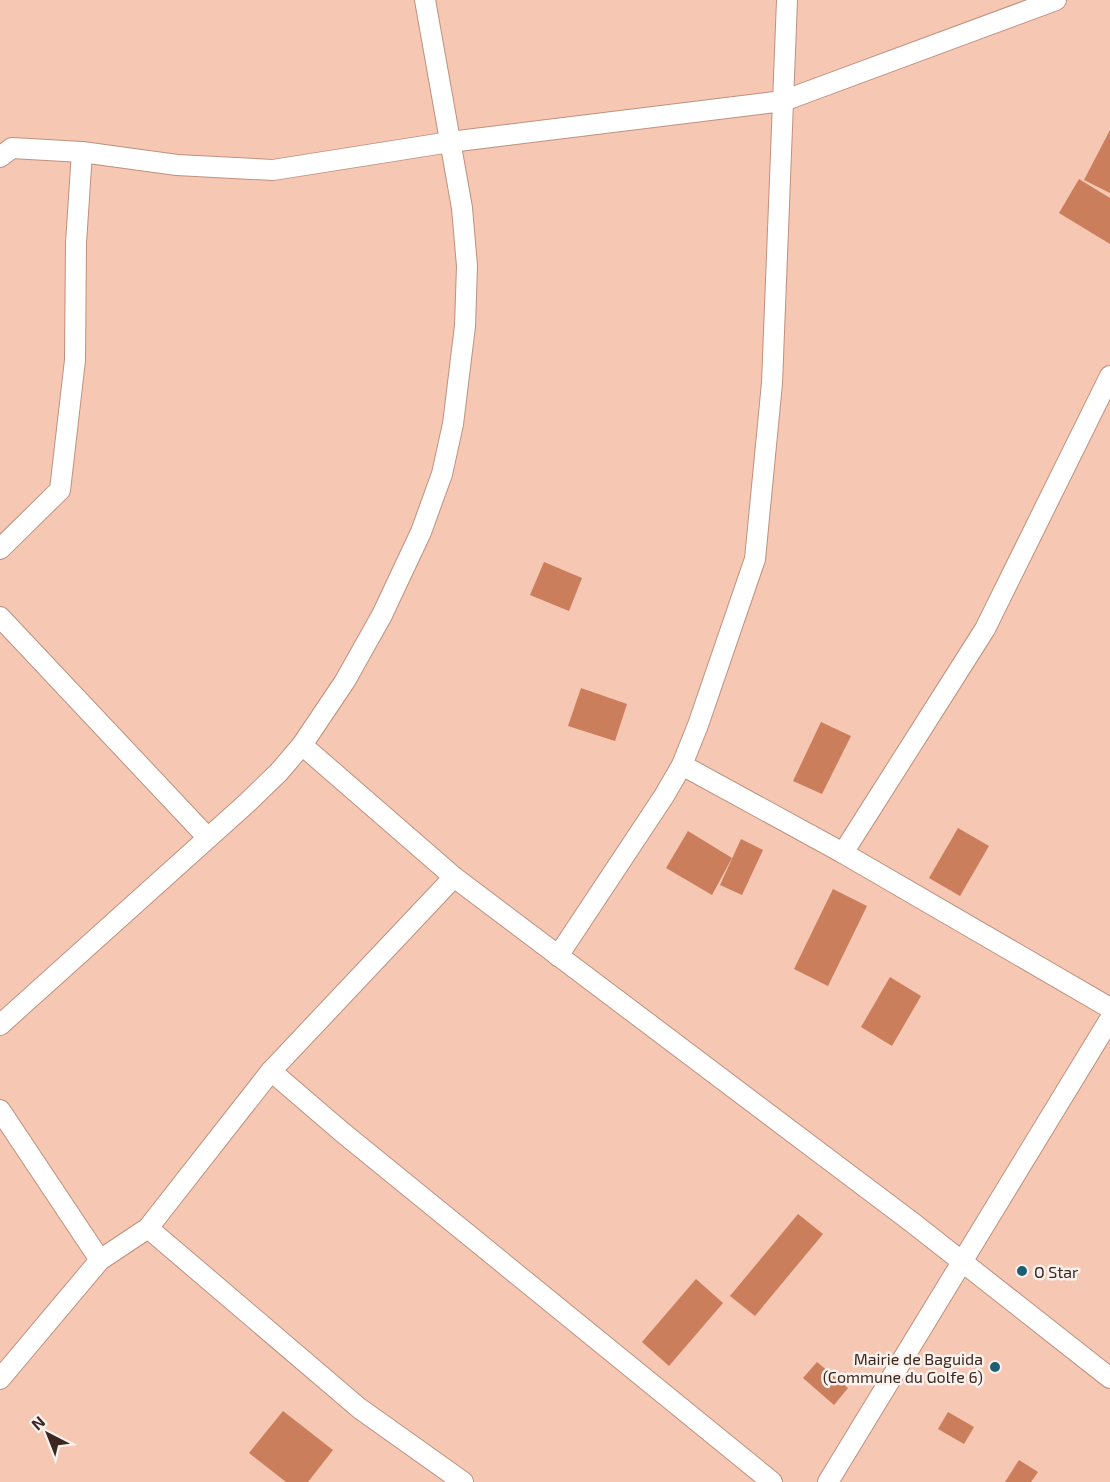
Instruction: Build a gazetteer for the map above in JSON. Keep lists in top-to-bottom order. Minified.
{"places":["O Star","Mairie de Baguida (Commune du Golfe 6)"],"north":"top left"}
